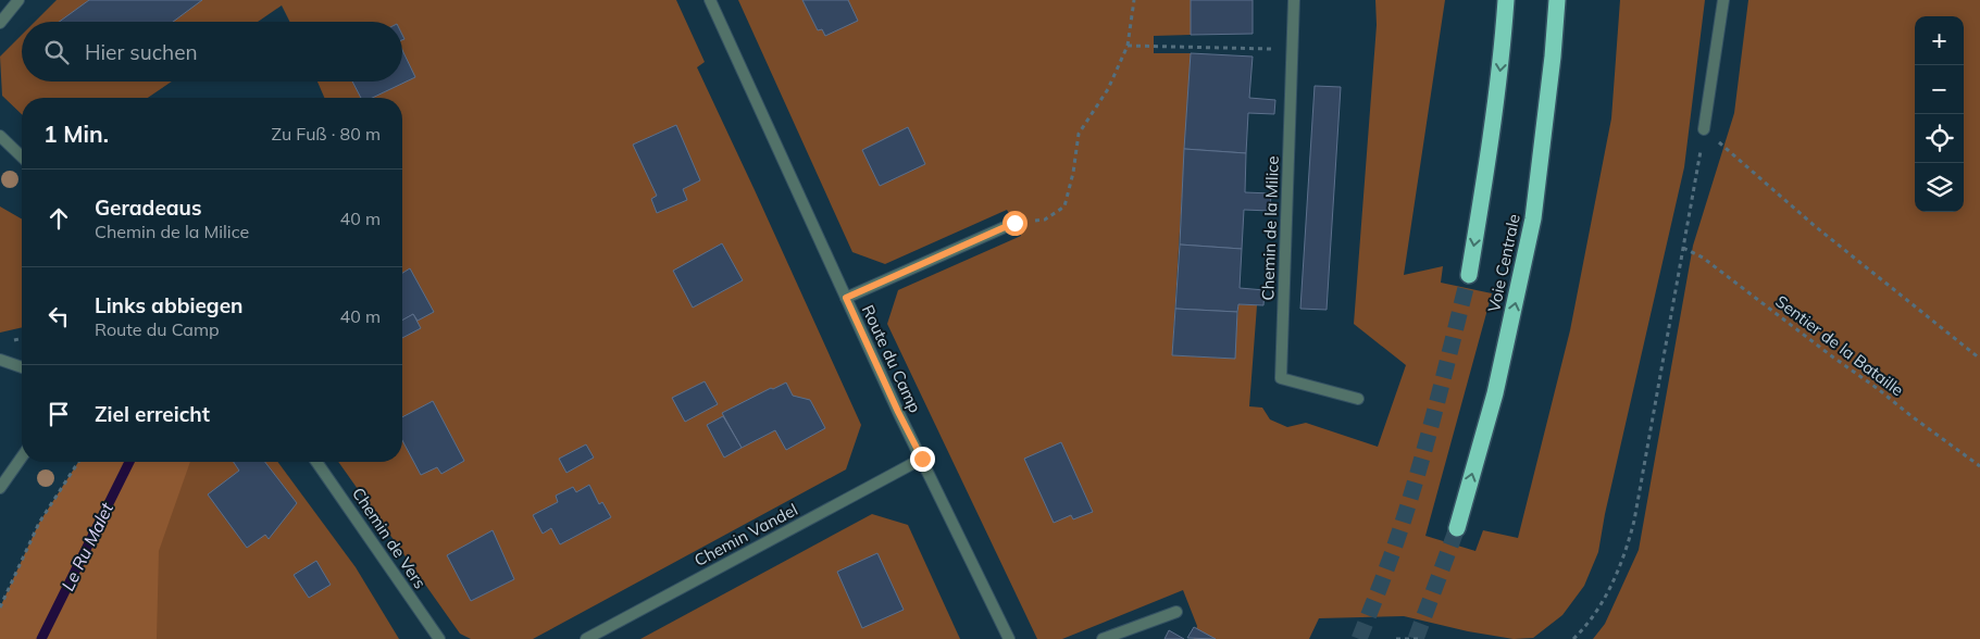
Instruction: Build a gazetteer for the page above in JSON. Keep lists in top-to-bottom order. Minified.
{"streets":{"highway":["Voie Centrale"],"street":["Chemin de la Milice","Route du Camp","Chemin Vandel","Chemin de Vers"],"path":["Sentier de la Bataille"]},"crossings":[["Route du Camp","Chemin Vandel"]],"water":["Le Ru Malet"],"page":{"map_buttons":["+","−"],"search":"Hier suchen","heading":["1 Min.","Zu Fuß · 80 m"],"list":[["Geradeaus","Chemin de la Milice","40 m"],["Links abbiegen","Route du Camp","40 m"],"Ziel erreicht"]}}
